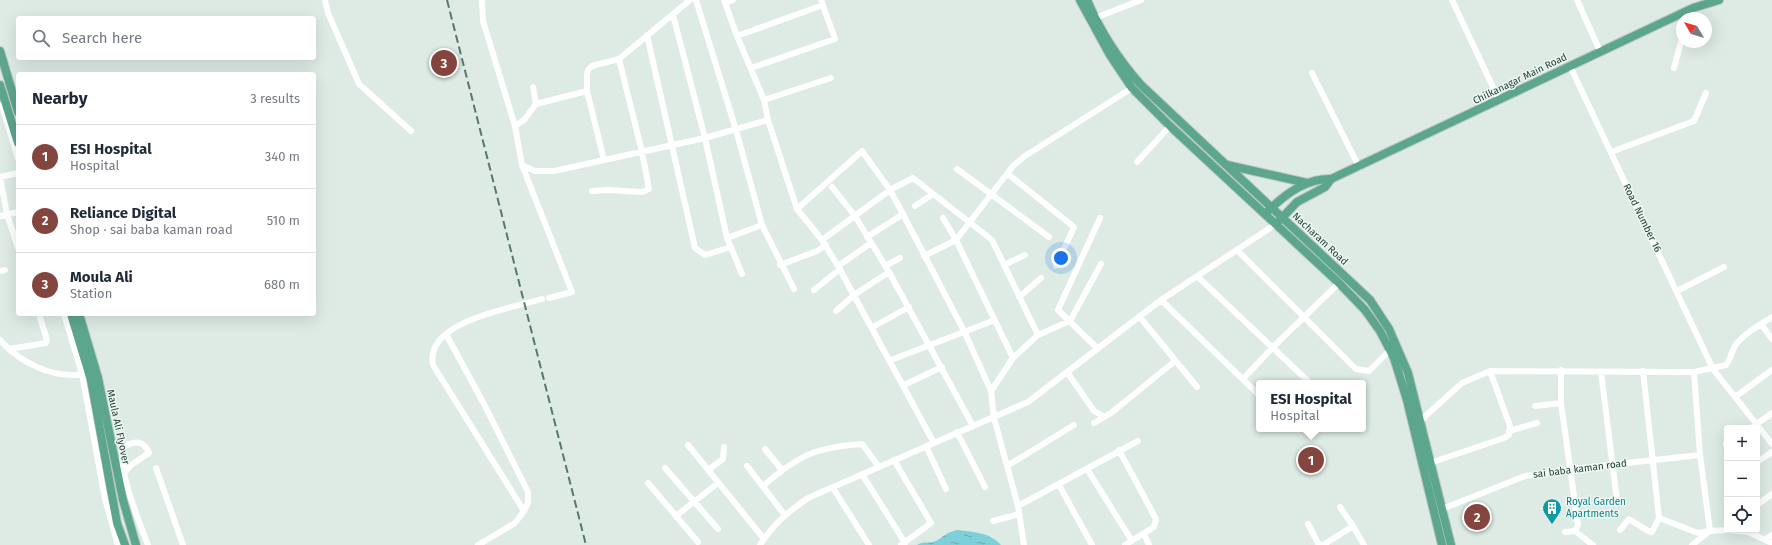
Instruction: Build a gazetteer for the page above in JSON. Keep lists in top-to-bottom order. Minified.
{"streets":{"main road":["Chilkanagar Main Road","Nacharam Road","Maula Ali Flyover"],"street":["Road Number 16","sai baba kaman road"]},"crossings":[["Chilkanagar Main Road","Road Number 16"],["Nacharam Road","sai baba kaman road"]],"places":{"building":["Royal Garden Apartments"]},"north":"top left","page":{"search":"Search here","pins":["3","1","2"],"heading":["Nearby","3 results"],"list":[{"mark":"1","name":"ESI Hospital","note":"Hospital","value":"340 m"},{"mark":"2","name":"Reliance Digital","note":"Shop · sai baba kaman road","value":"510 m"},{"mark":"3","name":"Moula Ali","note":"Station","value":"680 m"}],"popup":["ESI Hospital","Hospital"],"map_buttons":["+","−"]}}
